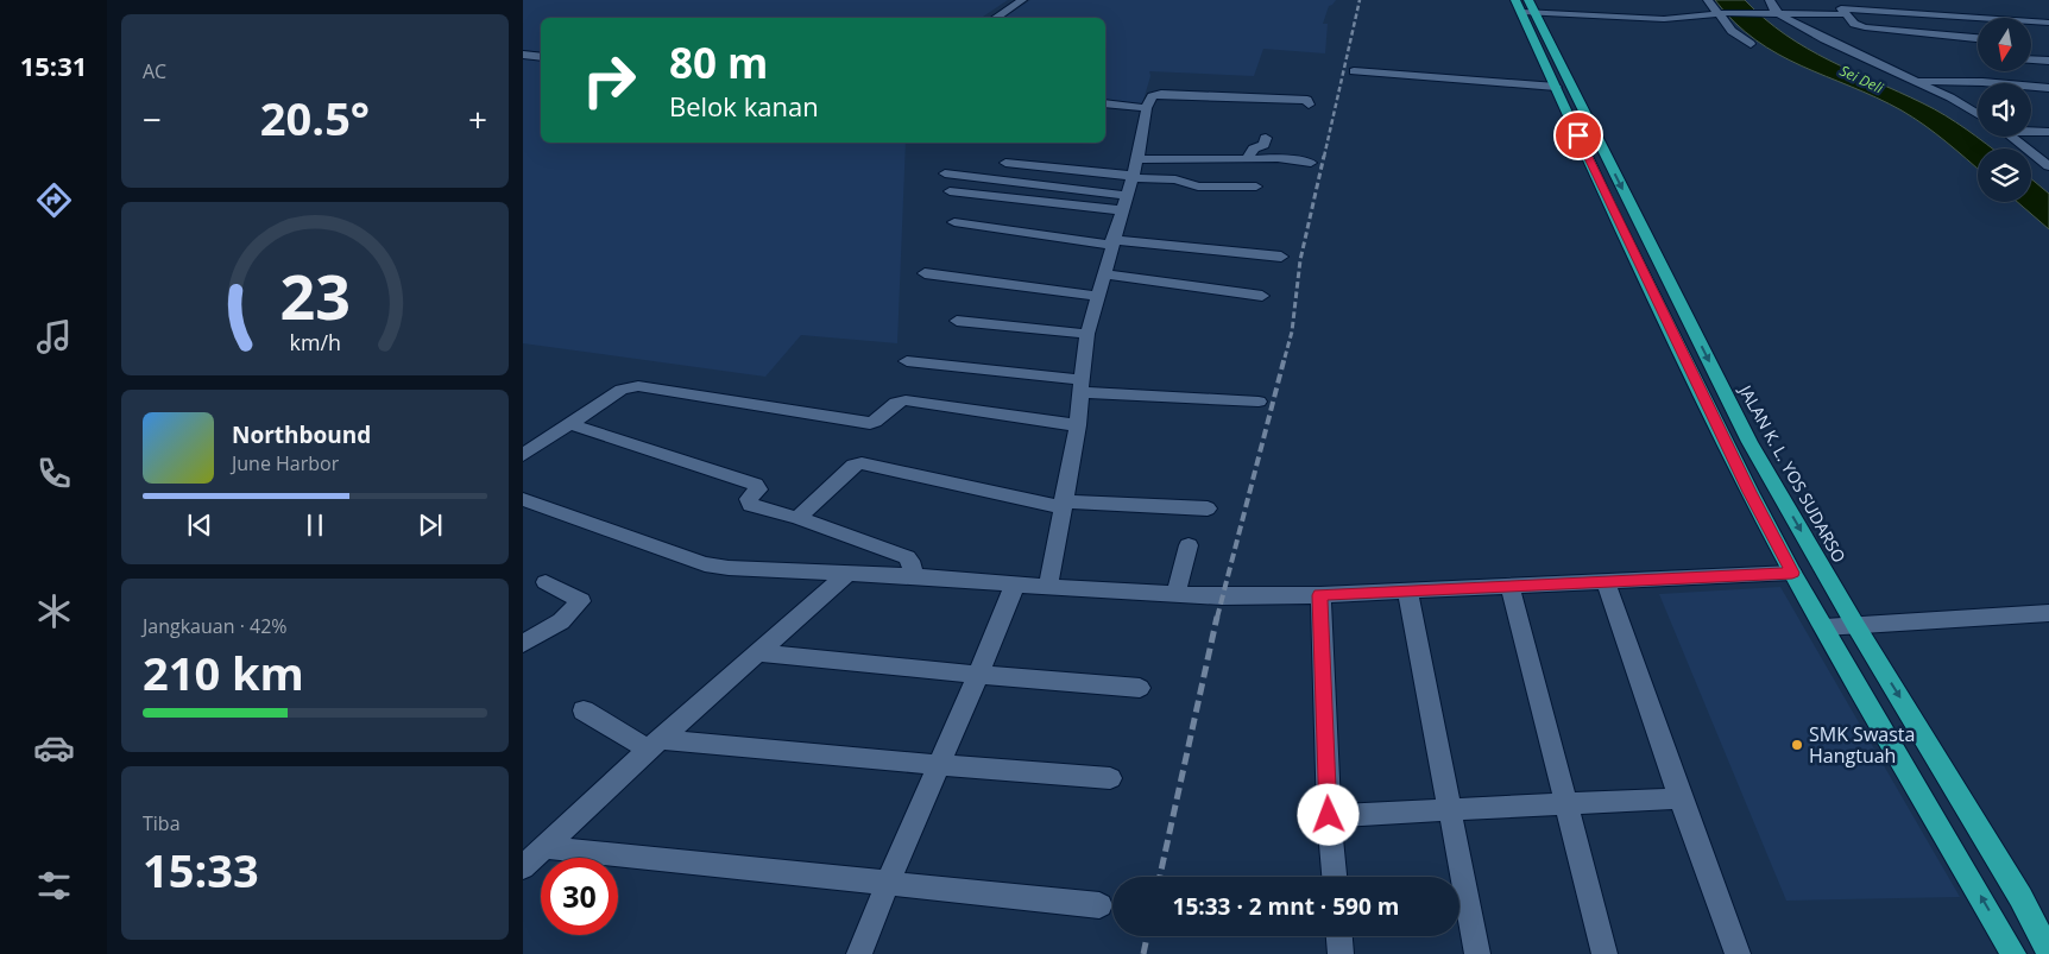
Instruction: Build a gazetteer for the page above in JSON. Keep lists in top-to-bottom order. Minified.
{"streets":{"highway":["JALAN K. L. YOS SUDARSO"]},"water":["Sei Deli"],"places":["SMK Swasta Hangtuah"],"north":"bottom","page":{"tabs":"15:31","tile":["AC",["Jangkauan · 42%","210 km"],["Tiba","15:33"]],"turn":["80 m","Belok kanan"],"heat":["−","20.5°","+"],"song":["Northbound","June Harbor"],"limit":"30","trip":"15:33 · 2 mnt · 590 m","gauge":["23","km/h"]}}
